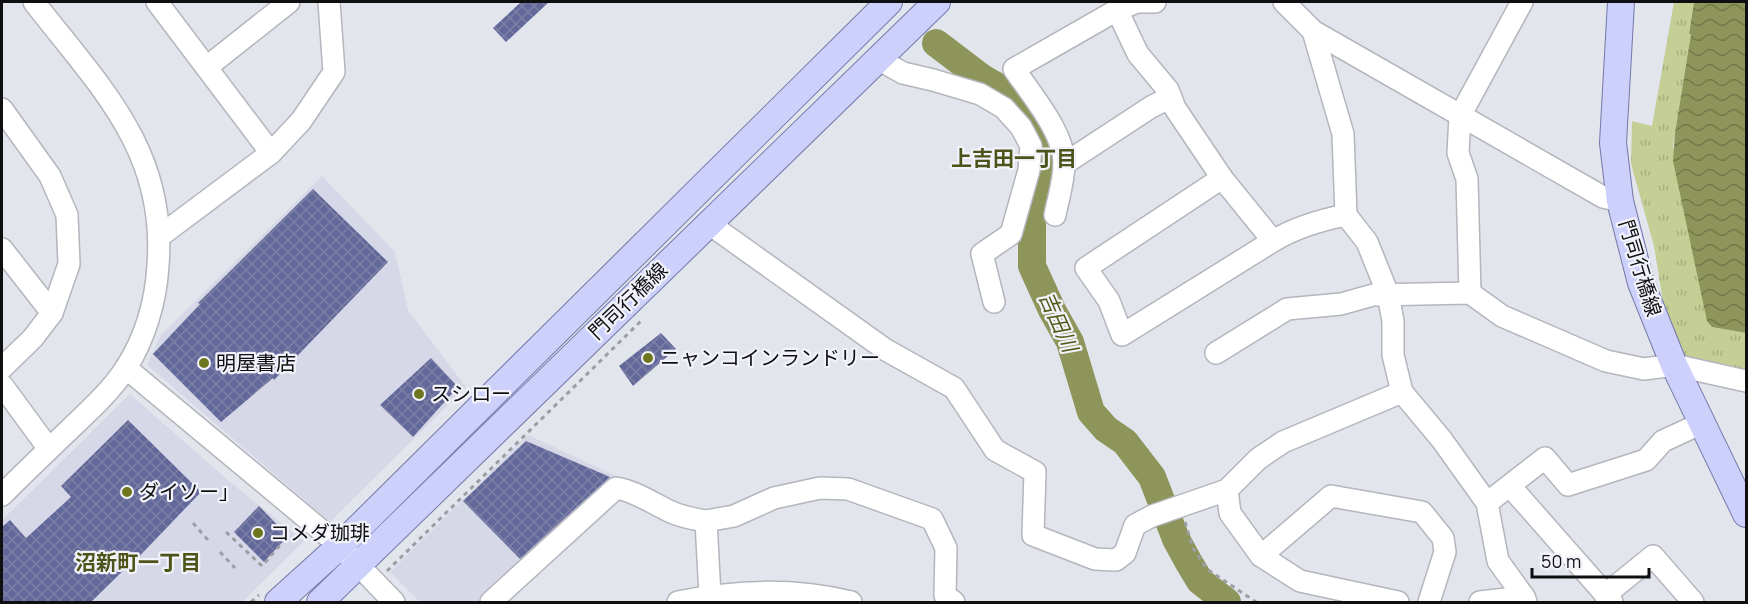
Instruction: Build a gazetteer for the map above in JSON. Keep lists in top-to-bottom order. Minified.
{"streets":{"main road":["門司行橋線"]},"districts":["上吉田一丁目","沼新町一丁目"],"water":["吉田川"],"places":["ニャンコインランドリー","明屋書店","スシロー","ダイソー」","コメダ珈琲"],"scale_bar":"50 m"}
